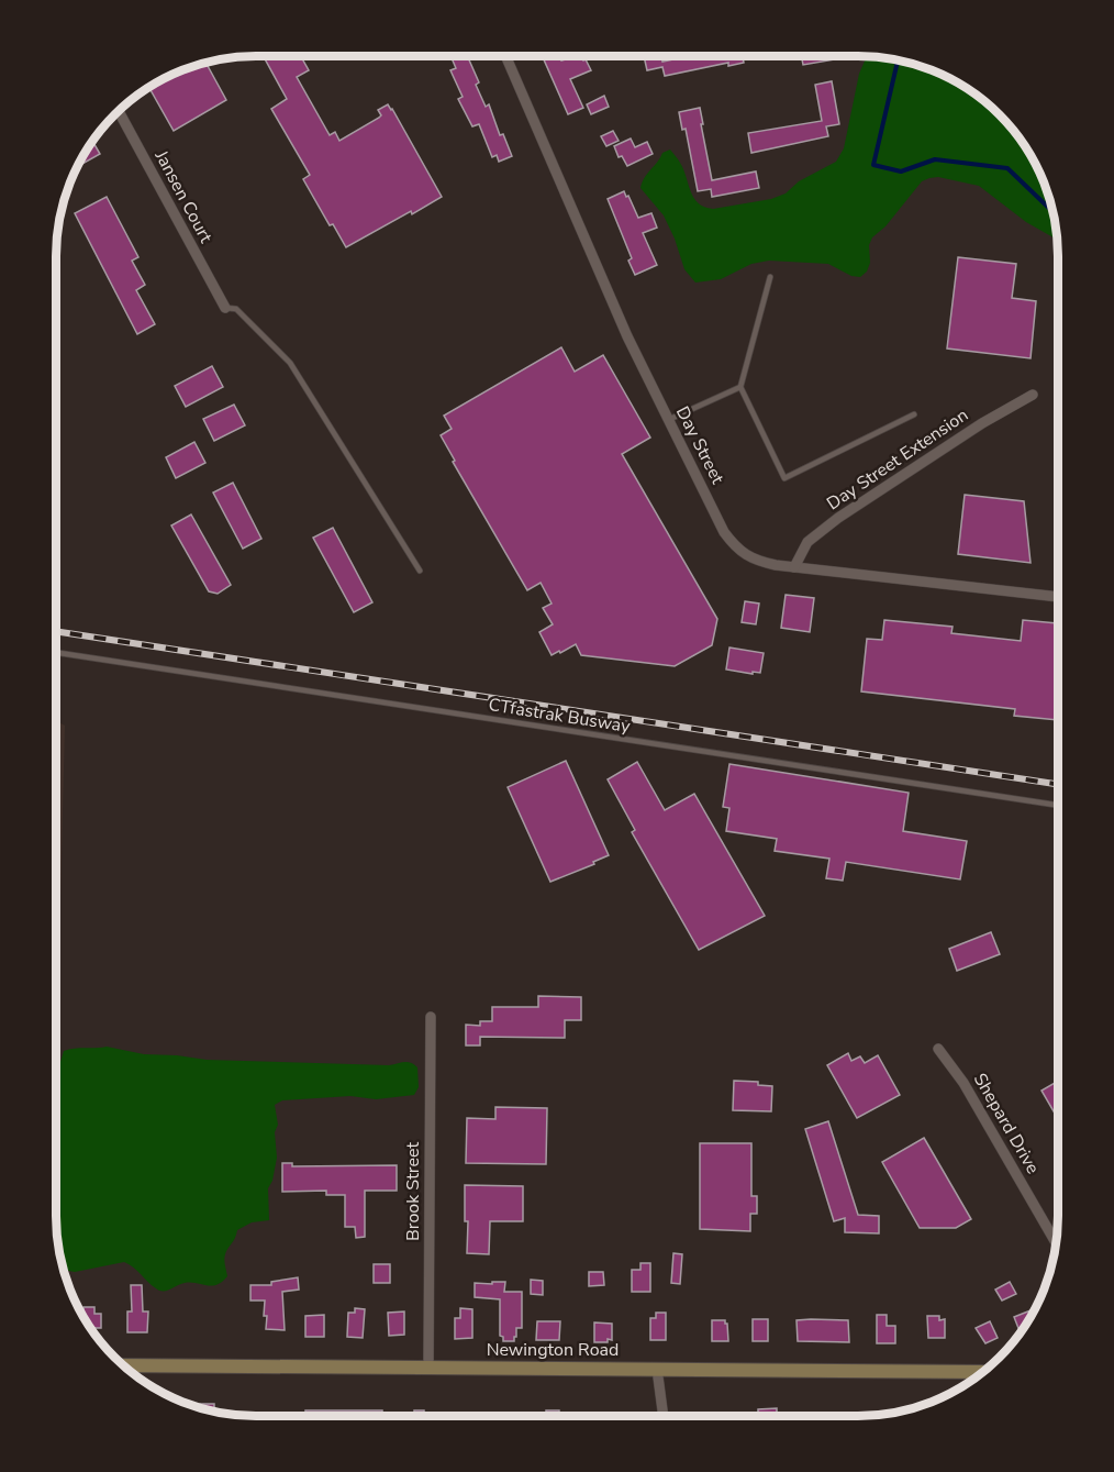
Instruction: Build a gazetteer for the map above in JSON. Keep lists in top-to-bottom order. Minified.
{"streets":{"main road":["Newington Road"],"street":["Jansen Court","Day Street","Day Street Extension","Shepard Drive","Brook Street"],"lane":["CTfastrak Busway"]},"crossings":[["Day Street","Day Street Extension"],["Brook Street","Newington Road"]]}
